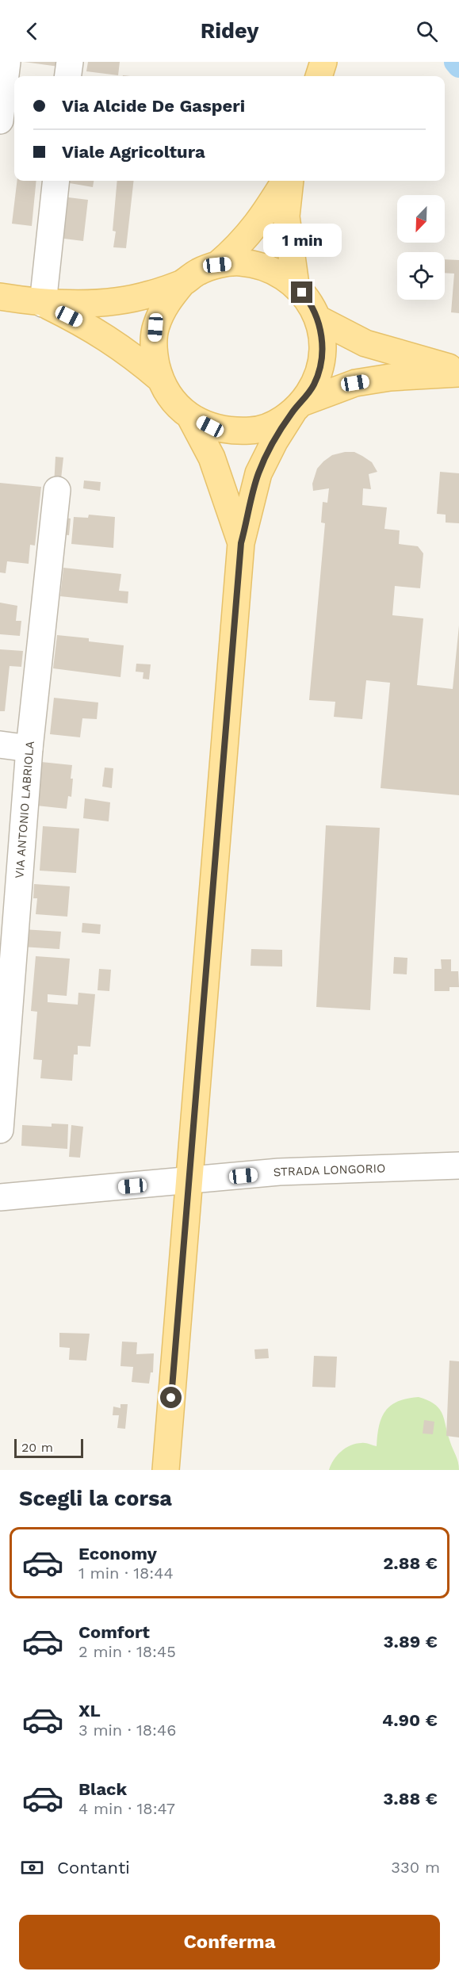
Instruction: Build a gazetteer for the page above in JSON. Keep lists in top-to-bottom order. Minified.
{"streets":{"street":["VIA ANTONIO LABRIOLA","STRADA LONGORIO"]},"scale_bar":"20 m","north":"bottom left","page":{"header":"Ridey","banner":["Via Alcide De Gasperi","Viale Agricoltura"],"bubble":"1 min","scale":"20 m","heading":"Scegli la corsa","list":[{"name":"Economy","note":"1 min · 18:44","value":"2.88 €"},{"name":"Comfort","note":"2 min · 18:45","value":"3.89 €"},{"name":"XL","note":"3 min · 18:46","value":"4.90 €"},{"name":"Black","note":"4 min · 18:47","value":"3.88 €"}],"pay":["Contanti","330 m"],"buttons":"Conferma"}}
